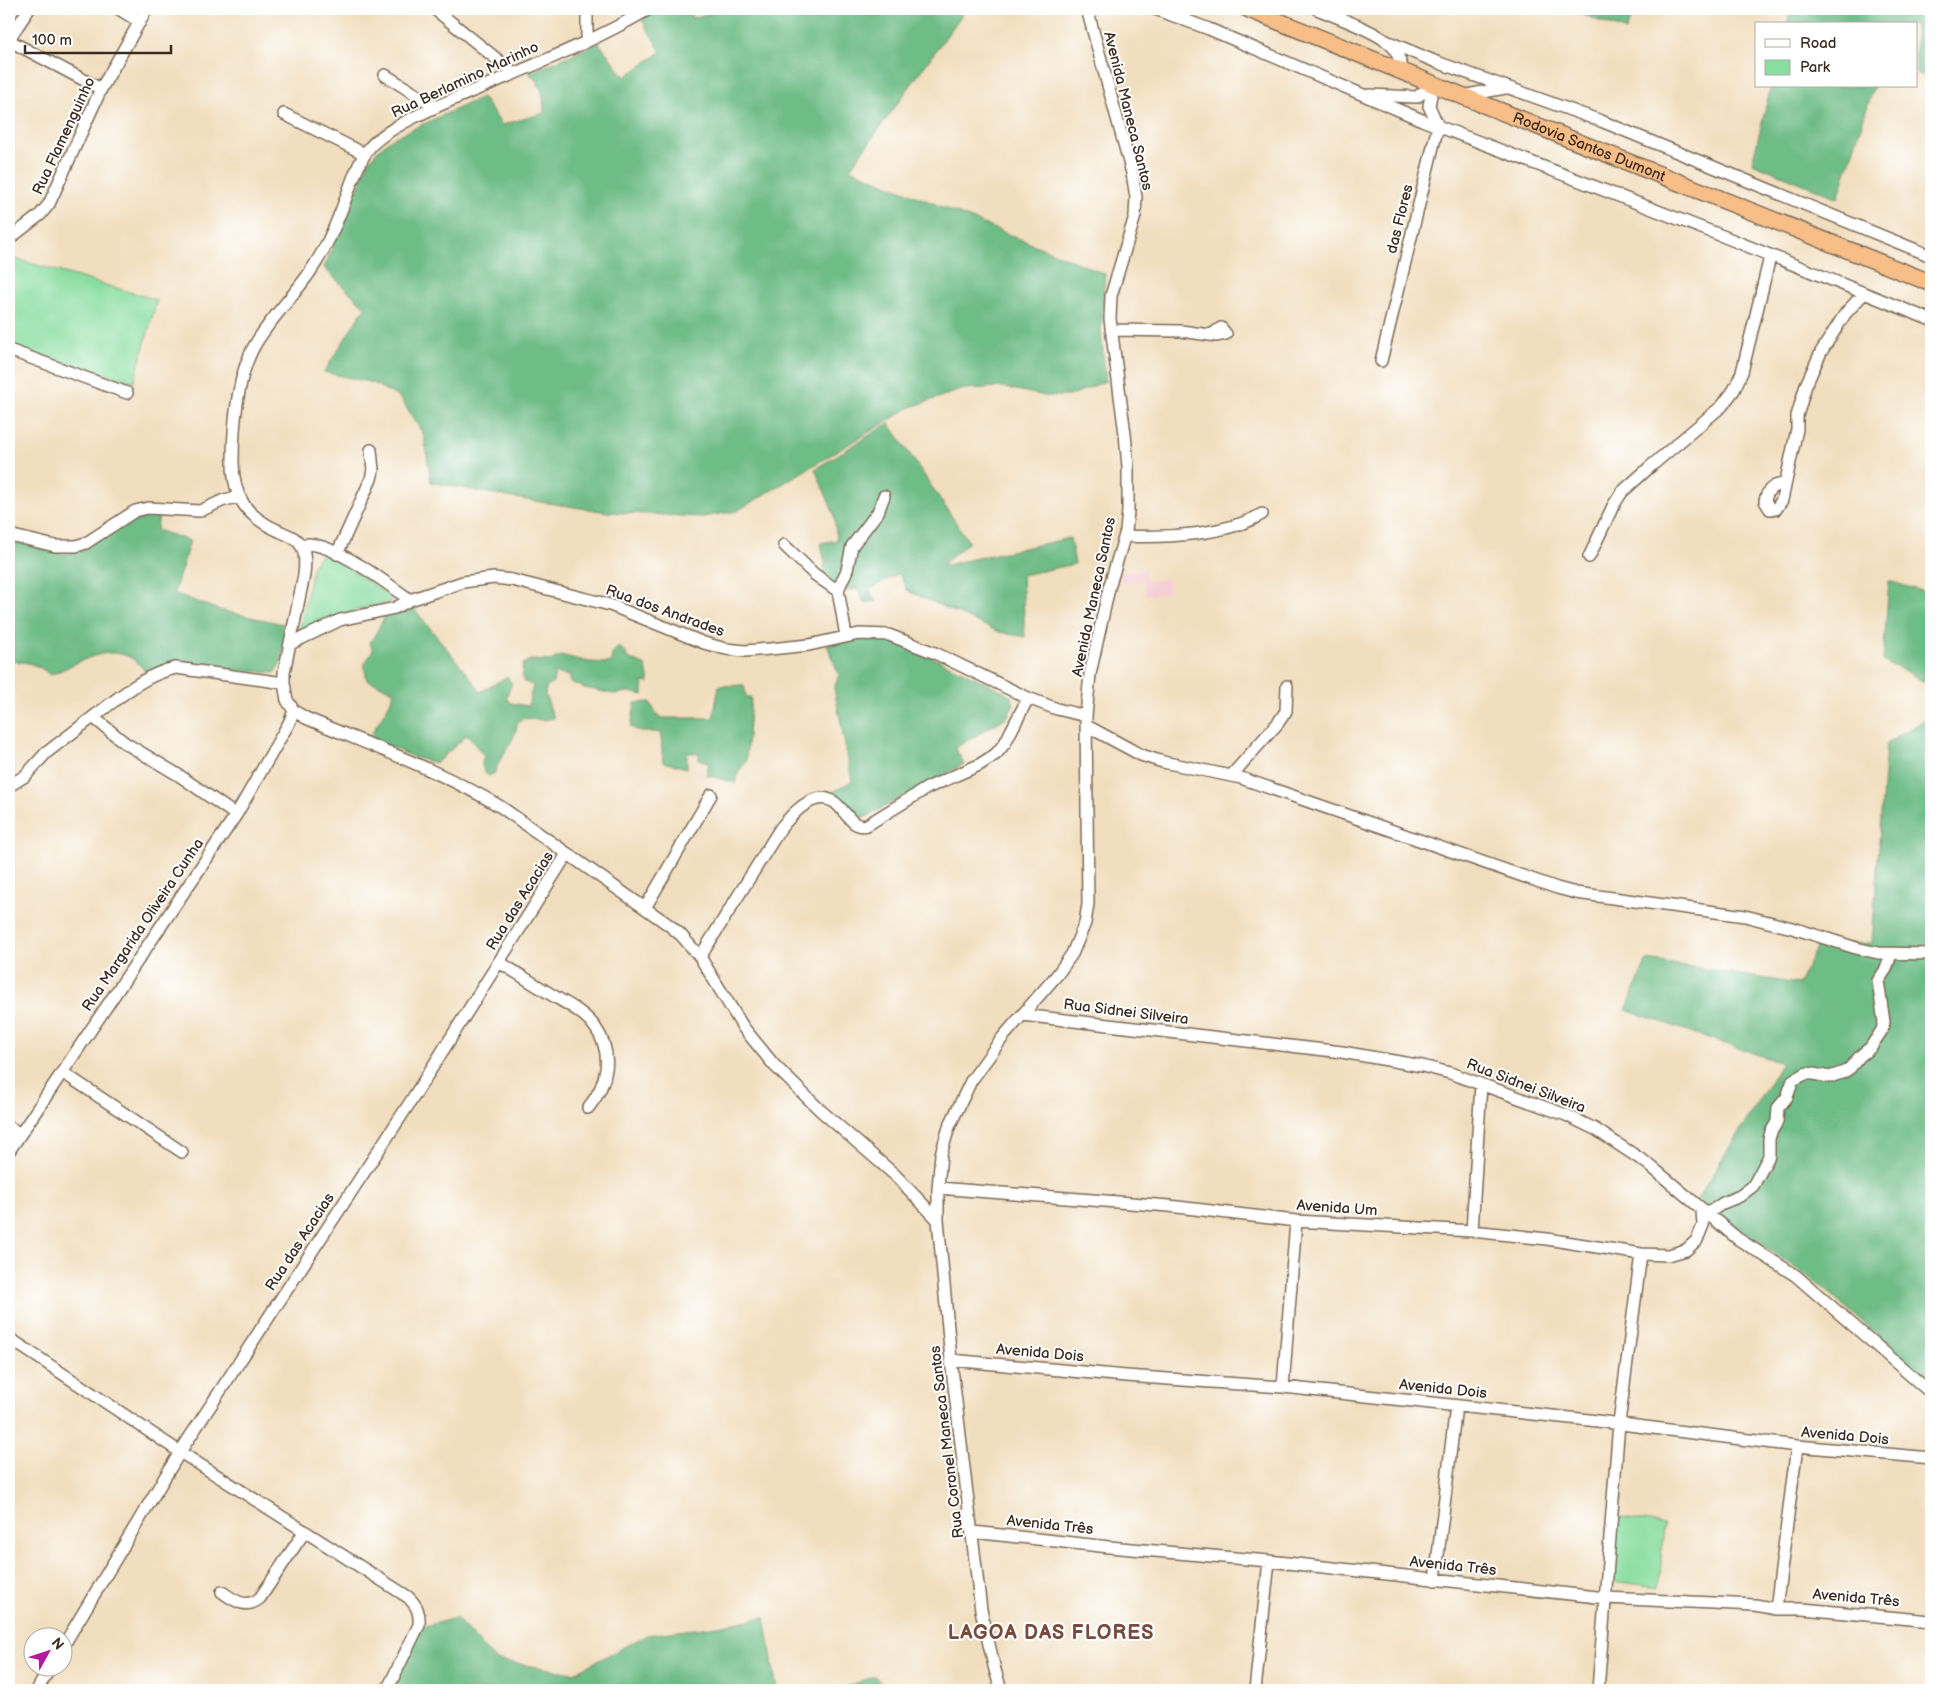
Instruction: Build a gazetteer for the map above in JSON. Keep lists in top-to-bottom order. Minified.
{"streets":{"highway":["Rodovia Santos Dumont"],"street":["Rua Berlamino Marinho","Avenida Maneca Santos","Rua Flamenguinho","das Flores","Rua dos Andrades","Rua das Acacias","Rua Margarida Oliveira Cunha","Rua Sidnei Silveira","Avenida Um","Avenida Dois","Rua Coronel Maneca Santos","Avenida Três"]},"crossings":[["Avenida Maneca Santos","Rua dos Andrades"],["Avenida Maneca Santos","Rua Sidnei Silveira"],["Avenida Maneca Santos","Avenida Um"],["Avenida Maneca Santos","Rua Coronel Maneca Santos"],["Rua Sidnei Silveira","Avenida Um"],["Avenida Um","Rua Coronel Maneca Santos"],["Avenida Dois","Rua Coronel Maneca Santos"],["Rua Coronel Maneca Santos","Avenida Três"]],"districts":["LAGOA DAS FLORES"],"legend":["Road","Park"],"scale_bar":"100 m","north":"top right"}
